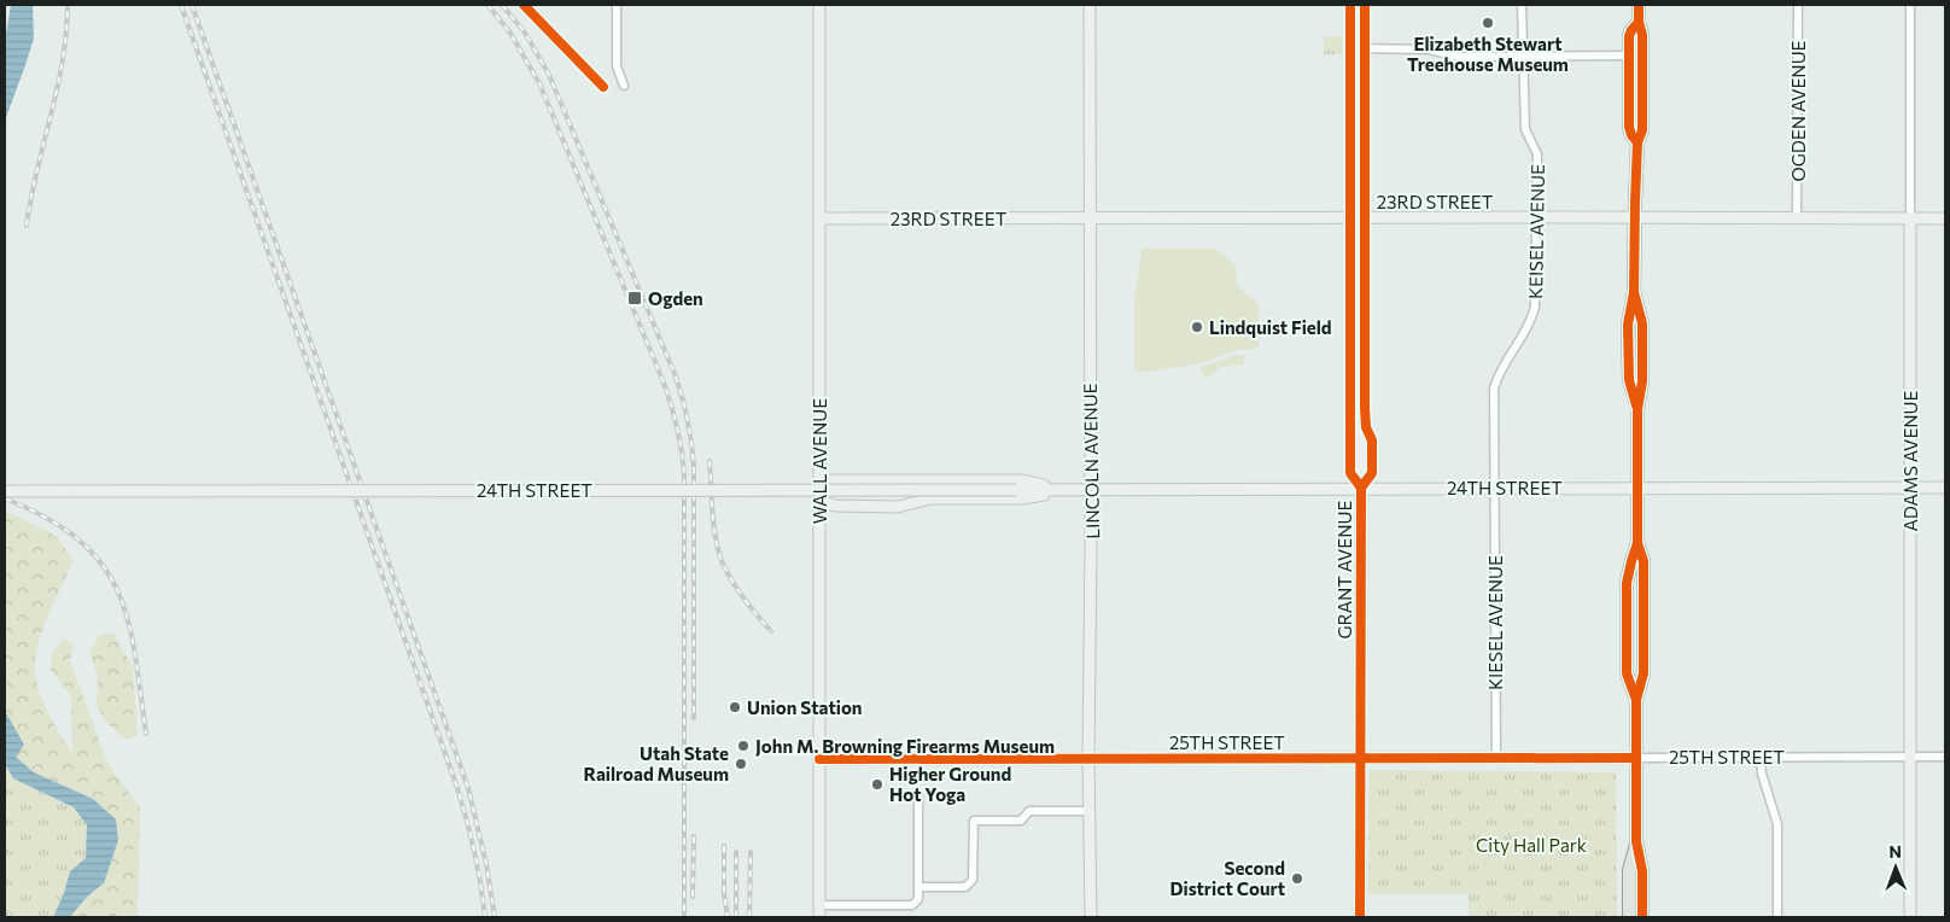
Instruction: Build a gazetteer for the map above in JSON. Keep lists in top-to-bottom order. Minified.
{"streets":{"street":["OGDEN AVENUE","23RD STREET","KEISEL AVENUE","WALL AVENUE","LINCOLN AVENUE","ADAMS AVENUE","24TH STREET","GRANT AVENUE","KIESEL AVENUE","25TH STREET"]},"crossings":[["OGDEN AVENUE","23RD STREET"],["23RD STREET","KEISEL AVENUE"],["23RD STREET","WALL AVENUE"],["23RD STREET","LINCOLN AVENUE"],["23RD STREET","ADAMS AVENUE"],["23RD STREET","GRANT AVENUE"],["KEISEL AVENUE","24TH STREET"],["KEISEL AVENUE","KIESEL AVENUE"],["WALL AVENUE","24TH STREET"],["WALL AVENUE","25TH STREET"],["LINCOLN AVENUE","24TH STREET"],["LINCOLN AVENUE","25TH STREET"],["ADAMS AVENUE","24TH STREET"],["ADAMS AVENUE","25TH STREET"],["24TH STREET","GRANT AVENUE"],["24TH STREET","KIESEL AVENUE"],["GRANT AVENUE","25TH STREET"],["KIESEL AVENUE","25TH STREET"]],"parks":["City Hall Park"],"places":{"other":["Elizabeth Stewart Treehouse Museum","Lindquist Field","Union Station","John M. Browning Firearms Museum","Utah State Railroad Museum","Higher Ground Hot Yoga","Second District Court"],"transit":["Ogden"]},"north":"top"}
